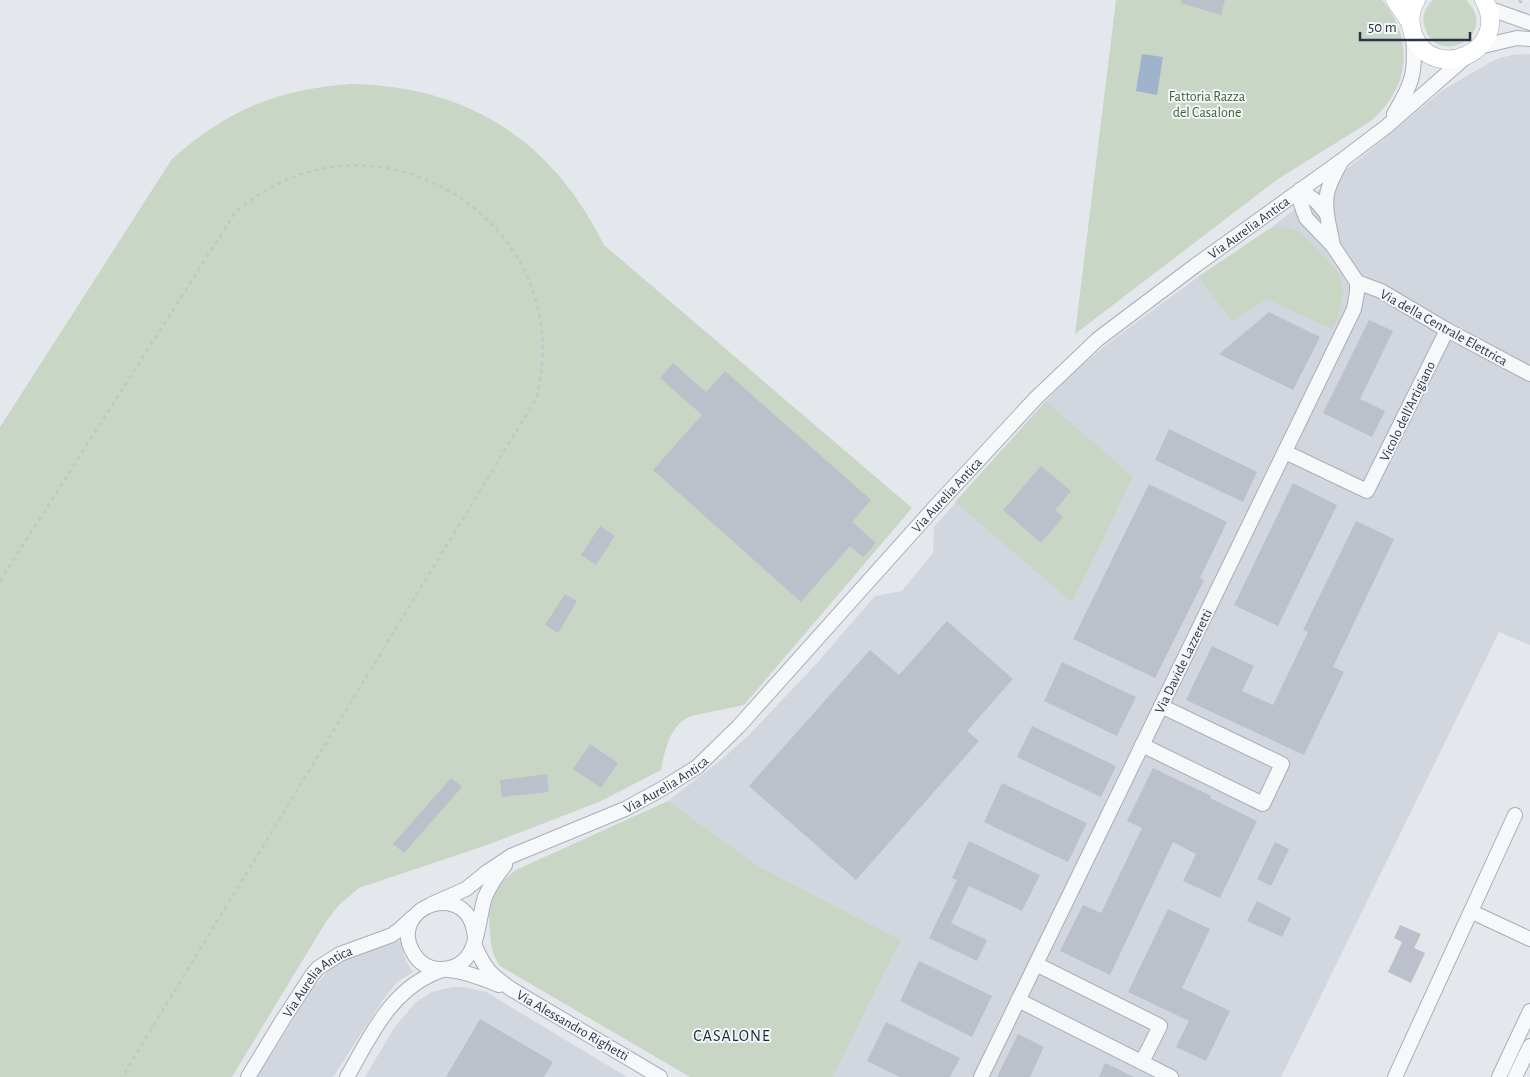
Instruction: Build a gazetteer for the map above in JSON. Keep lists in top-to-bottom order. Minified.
{"streets":{"main road":["Via Aurelia Antica"],"street":["Via della Centrale Elettrica","Vicolo dell'Artigiano","Via Davide Lazzeretti","Via Alessandro Righetti"]},"crossings":[["Via della Centrale Elettrica","Vicolo dell'Artigiano"],["Via della Centrale Elettrica","Via Davide Lazzeretti"],["Vicolo dell'Artigiano","Via Davide Lazzeretti"]],"districts":["CASALONE"],"parks":["Fattoria Razza del Casalone"],"scale_bar":"50 m"}
